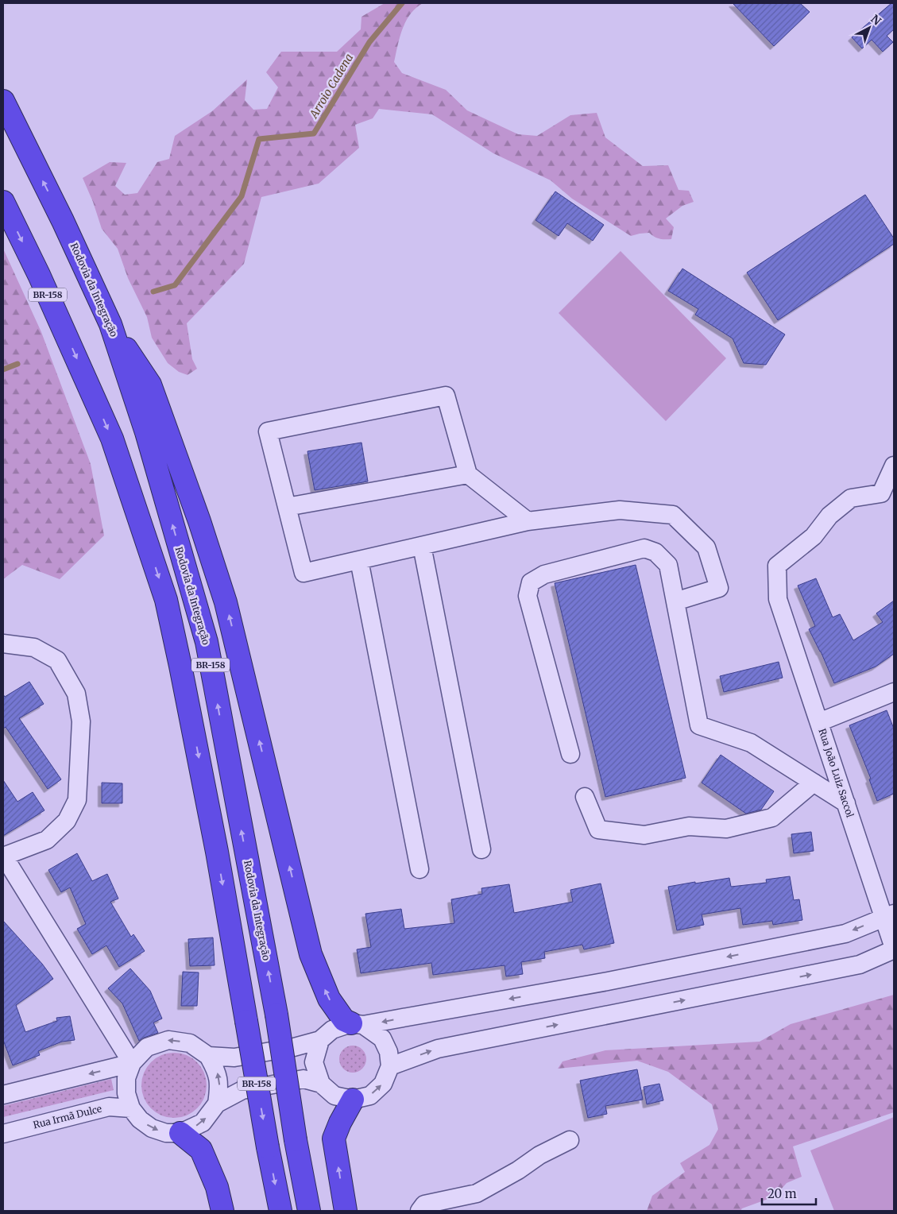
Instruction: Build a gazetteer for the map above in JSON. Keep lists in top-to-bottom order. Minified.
{"streets":{"highway":["Rodovia da Integração","BR-158"],"street":["Rua João Luiz Saccol","Rua Irmã Dulce"]},"water":["Arroio Cadena"],"scale_bar":"20 m","north":"top right"}
